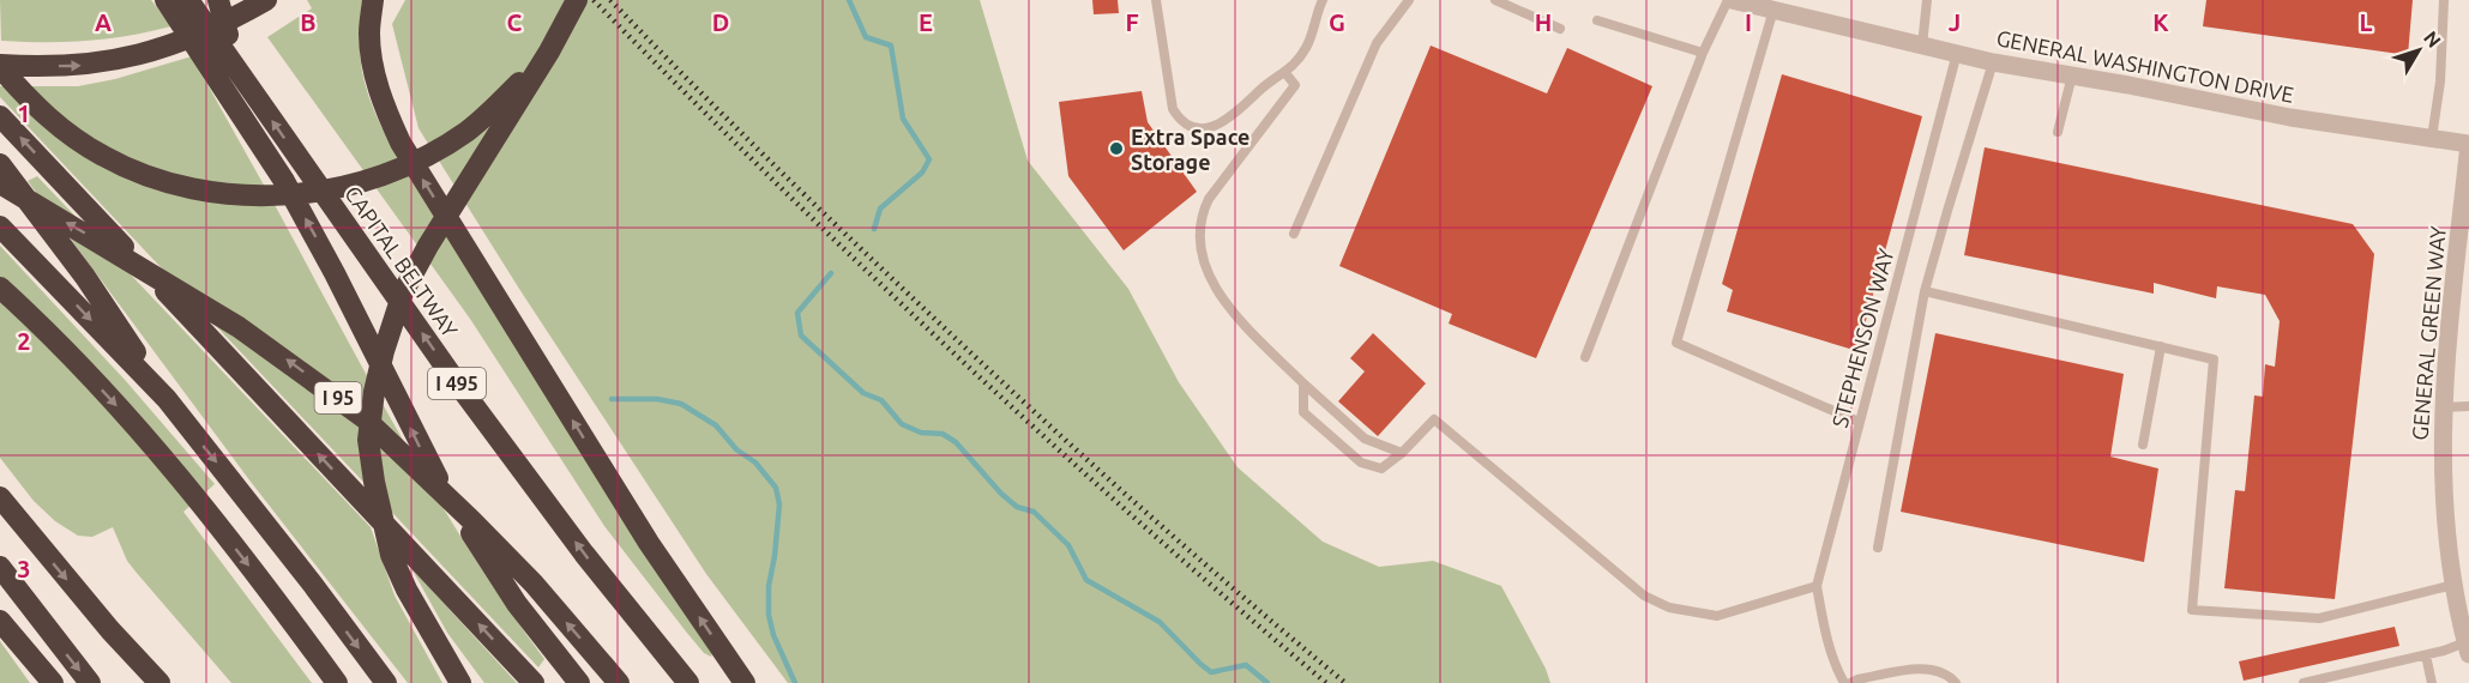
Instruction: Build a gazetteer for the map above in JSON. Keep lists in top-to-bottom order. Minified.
{"streets":{"highway":["CAPITAL BELTWAY","I 495","I 95"],"street":["GENERAL WASHINGTON DRIVE","GENERAL GREEN WAY"],"lane":["STEPHENSON WAY"]},"crossings":[["GENERAL WASHINGTON DRIVE","GENERAL GREEN WAY"],["GENERAL WASHINGTON DRIVE","STEPHENSON WAY"]],"places":["Extra Space Storage"],"north":"top right","grid":{"columns":["A","B","C","D","E","F","G","H","I","J","K","L"],"rows":["1","2","3"]}}
